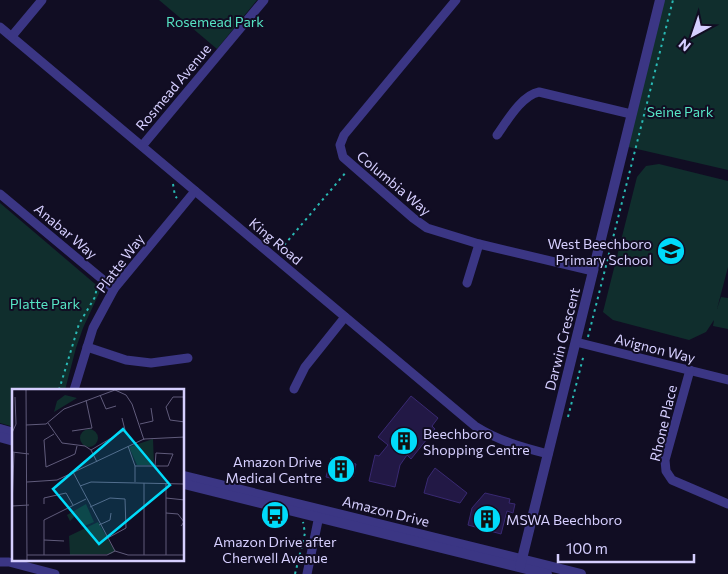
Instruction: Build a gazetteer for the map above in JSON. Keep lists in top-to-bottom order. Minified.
{"streets":{"street":["Rosmead Avenue","Columbia Way","Anabar Way","King Road","Platte Way","Darwin Crescent","Avignon Way","Rhone Place","Amazon Drive"]},"crossings":[["Rosmead Avenue","King Road"],["Columbia Way","Darwin Crescent"],["Anabar Way","Platte Way"],["King Road","Platte Way"],["King Road","Darwin Crescent"],["Darwin Crescent","Avignon Way"],["Darwin Crescent","Amazon Drive"],["Avignon Way","Rhone Place"]],"parks":["Rosemead Park","Seine Park","Platte Park"],"places":{"school or university":["West Beechboro Primary School"],"building":["Beechboro Shopping Centre","Amazon Drive Medical Centre","MSWA Beechboro"],"bus stop":["Amazon Drive after Cherwell Avenue"]},"scale_bar":"100 m","north":"bottom left"}
